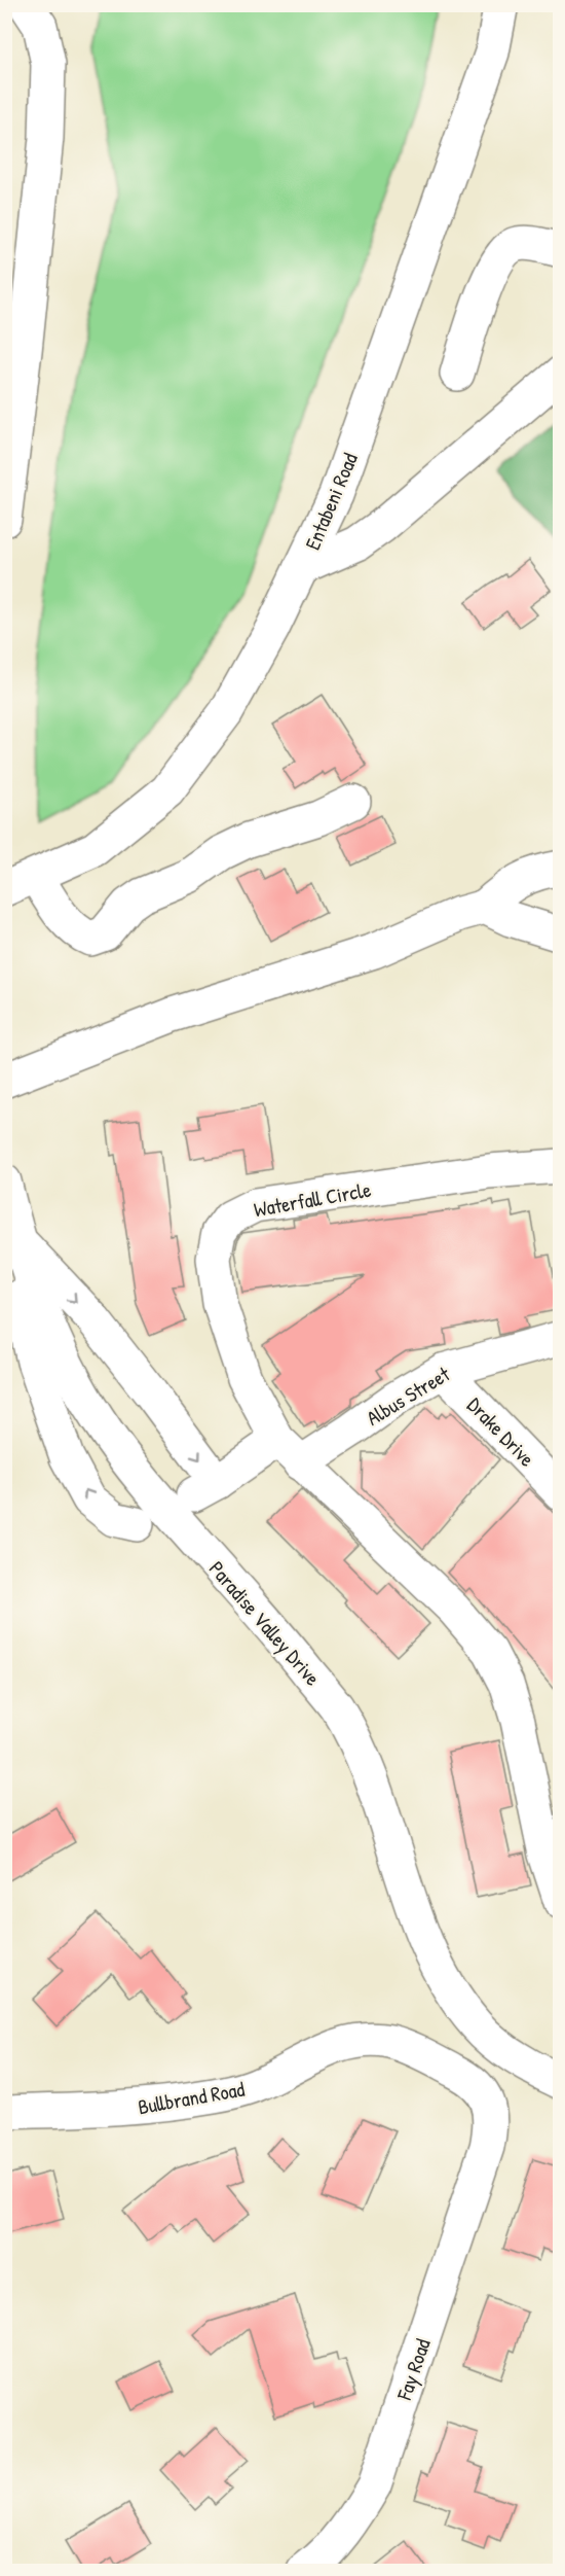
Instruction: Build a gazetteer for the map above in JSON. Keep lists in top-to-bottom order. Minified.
{"streets":{"street":["Entabeni Road","Waterfall Circle","Albus Street","Drake Drive","Paradise Valley Drive","Bullbrand Road","Fay Road"]},"crossings":[["Waterfall Circle","Albus Street"],["Albus Street","Drake Drive"],["Bullbrand Road","Fay Road"]]}
